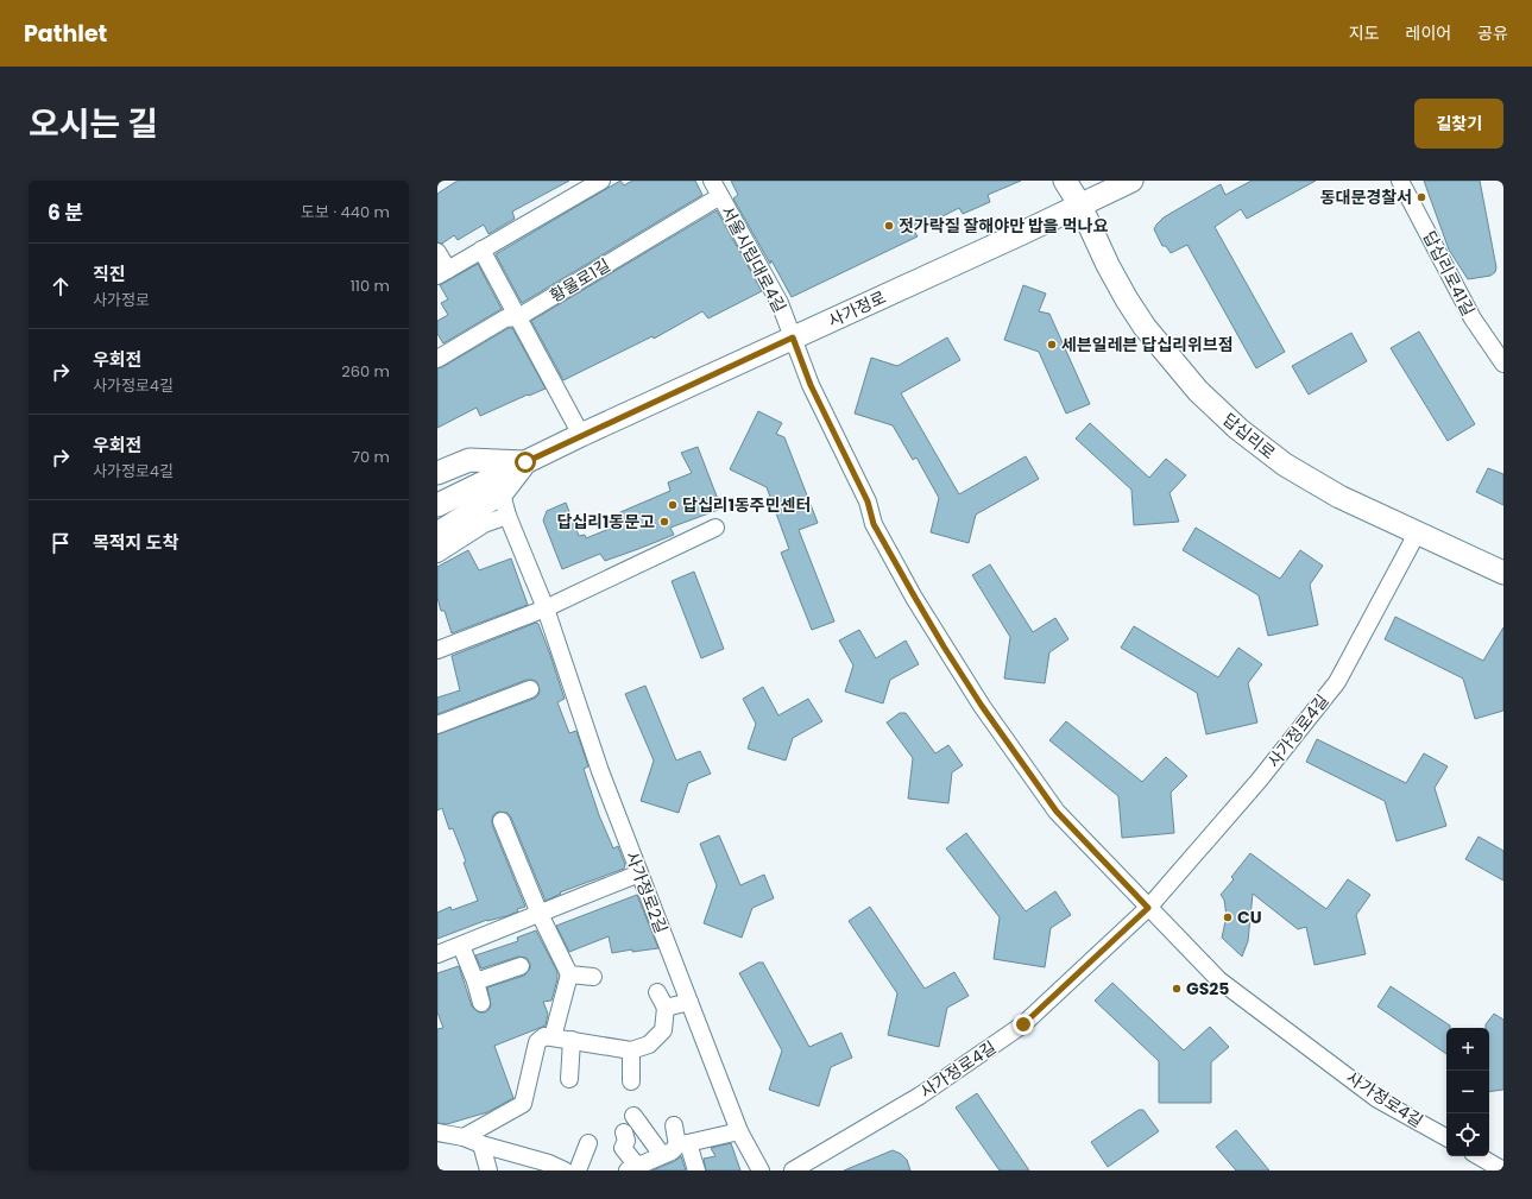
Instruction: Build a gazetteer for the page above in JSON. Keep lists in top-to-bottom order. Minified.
{"streets":{"main road":["사가정로","답십리로"],"street":["서울시립대로4길","답십리로41길","황물로1길","사가정로4길","사가정로2길"]},"crossings":[["서울시립대로4길","황물로1길"],["서울시립대로4길","사가정로"],["서울시립대로4길","사가정로4길"],["사가정로","답십리로"],["사가정로","사가정로4길"],["답십리로","사가정로4길"]],"places":["동대문경찰서","젓가락질 잘해야만 밥을 먹나요","세븐일레븐 답십리위브점","답십리1동주민센터","답십리1동문고","CU","GS25"],"page":{"header":"Pathlet","nav":["지도","레이어","공유"],"title":"오시는 길","buttons":"길찾기","heading":["6 분","도보 · 440 m"],"list":[["직진","사가정로","110 m"],["우회전","사가정로4길","260 m"],["우회전","사가정로4길","70 m"],"목적지 도착"],"map_buttons":["+","−"]}}
